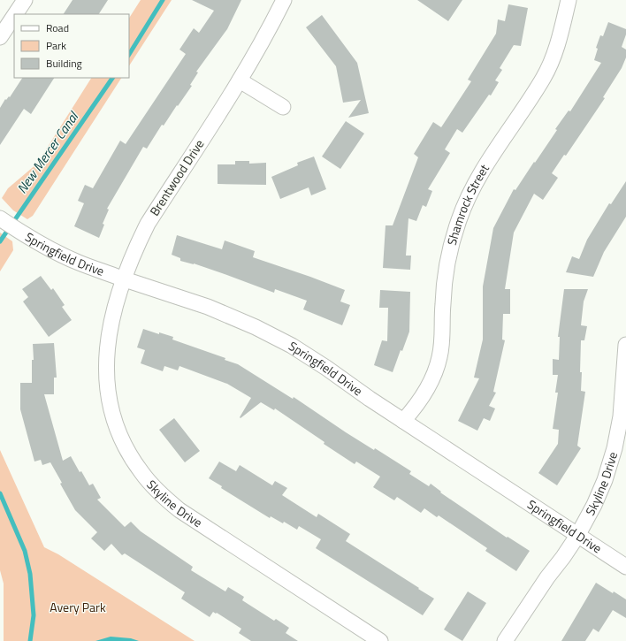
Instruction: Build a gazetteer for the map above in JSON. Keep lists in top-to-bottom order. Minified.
{"streets":{"street":["Brentwood Drive","Shamrock Street","Springfield Drive","Skyline Drive"]},"crossings":[["Brentwood Drive","Springfield Drive"],["Brentwood Drive","Skyline Drive"],["Shamrock Street","Springfield Drive"],["Springfield Drive","Skyline Drive"]],"water":["New Mercer Canal"],"parks":["Avery Park"],"legend":["Road","Park","Building"]}
